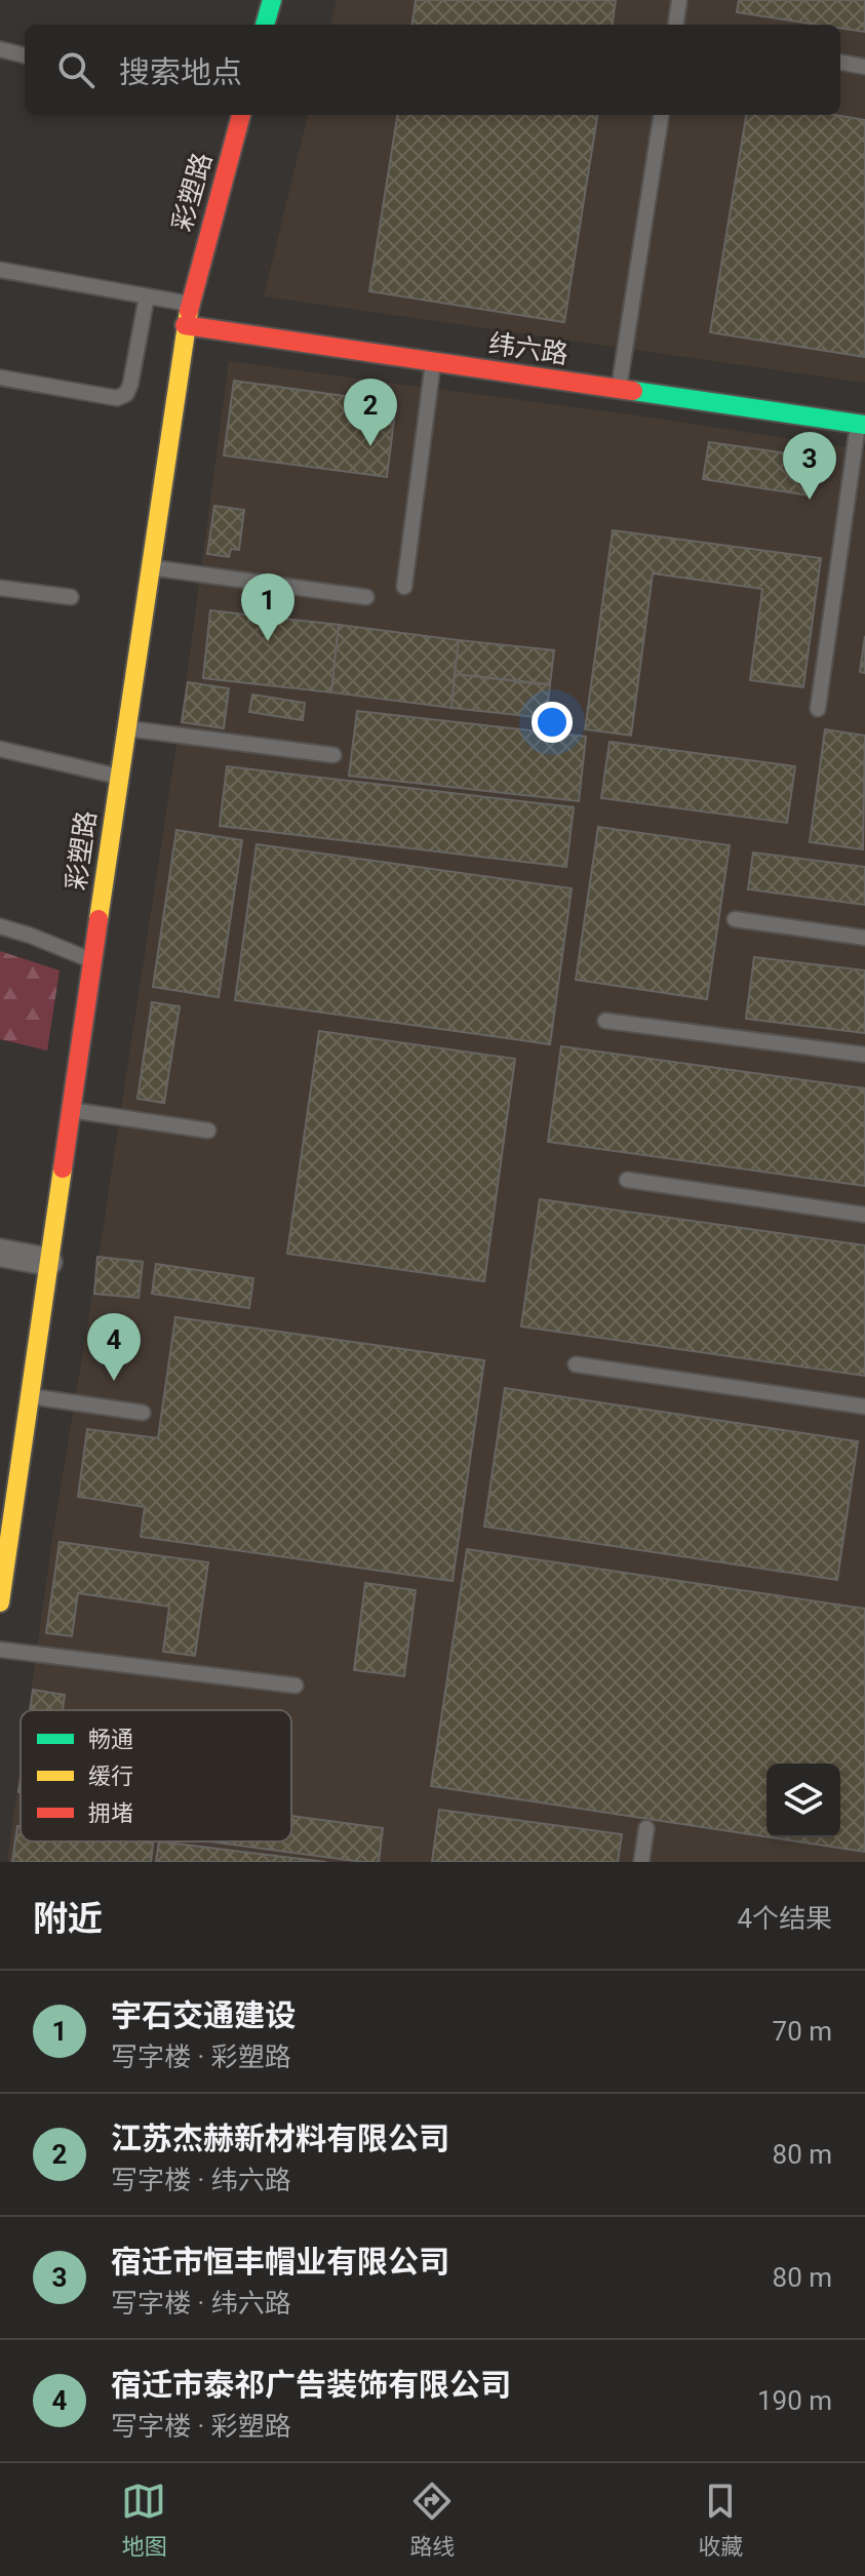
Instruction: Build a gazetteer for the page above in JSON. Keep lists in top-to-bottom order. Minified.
{"streets":{"street":["彩塑路","纬六路"]},"crossings":[["彩塑路","纬六路"]],"legend":["畅通","缓行","拥堵"],"page":{"search":"搜索地点","pins":["2","3","1","4"],"heading":["附近","4个结果"],"list":[{"mark":"1","name":"宇石交通建设","note":"写字楼 · 彩塑路","value":"70 m"},{"mark":"2","name":"江苏杰赫新材料有限公司","note":"写字楼 · 纬六路","value":"80 m"},{"mark":"3","name":"宿迁市恒丰帽业有限公司","note":"写字楼 · 纬六路","value":"80 m"},{"mark":"4","name":"宿迁市泰祁广告装饰有限公司","note":"写字楼 · 彩塑路","value":"190 m"}],"nav":["地图","路线","收藏"]}}
